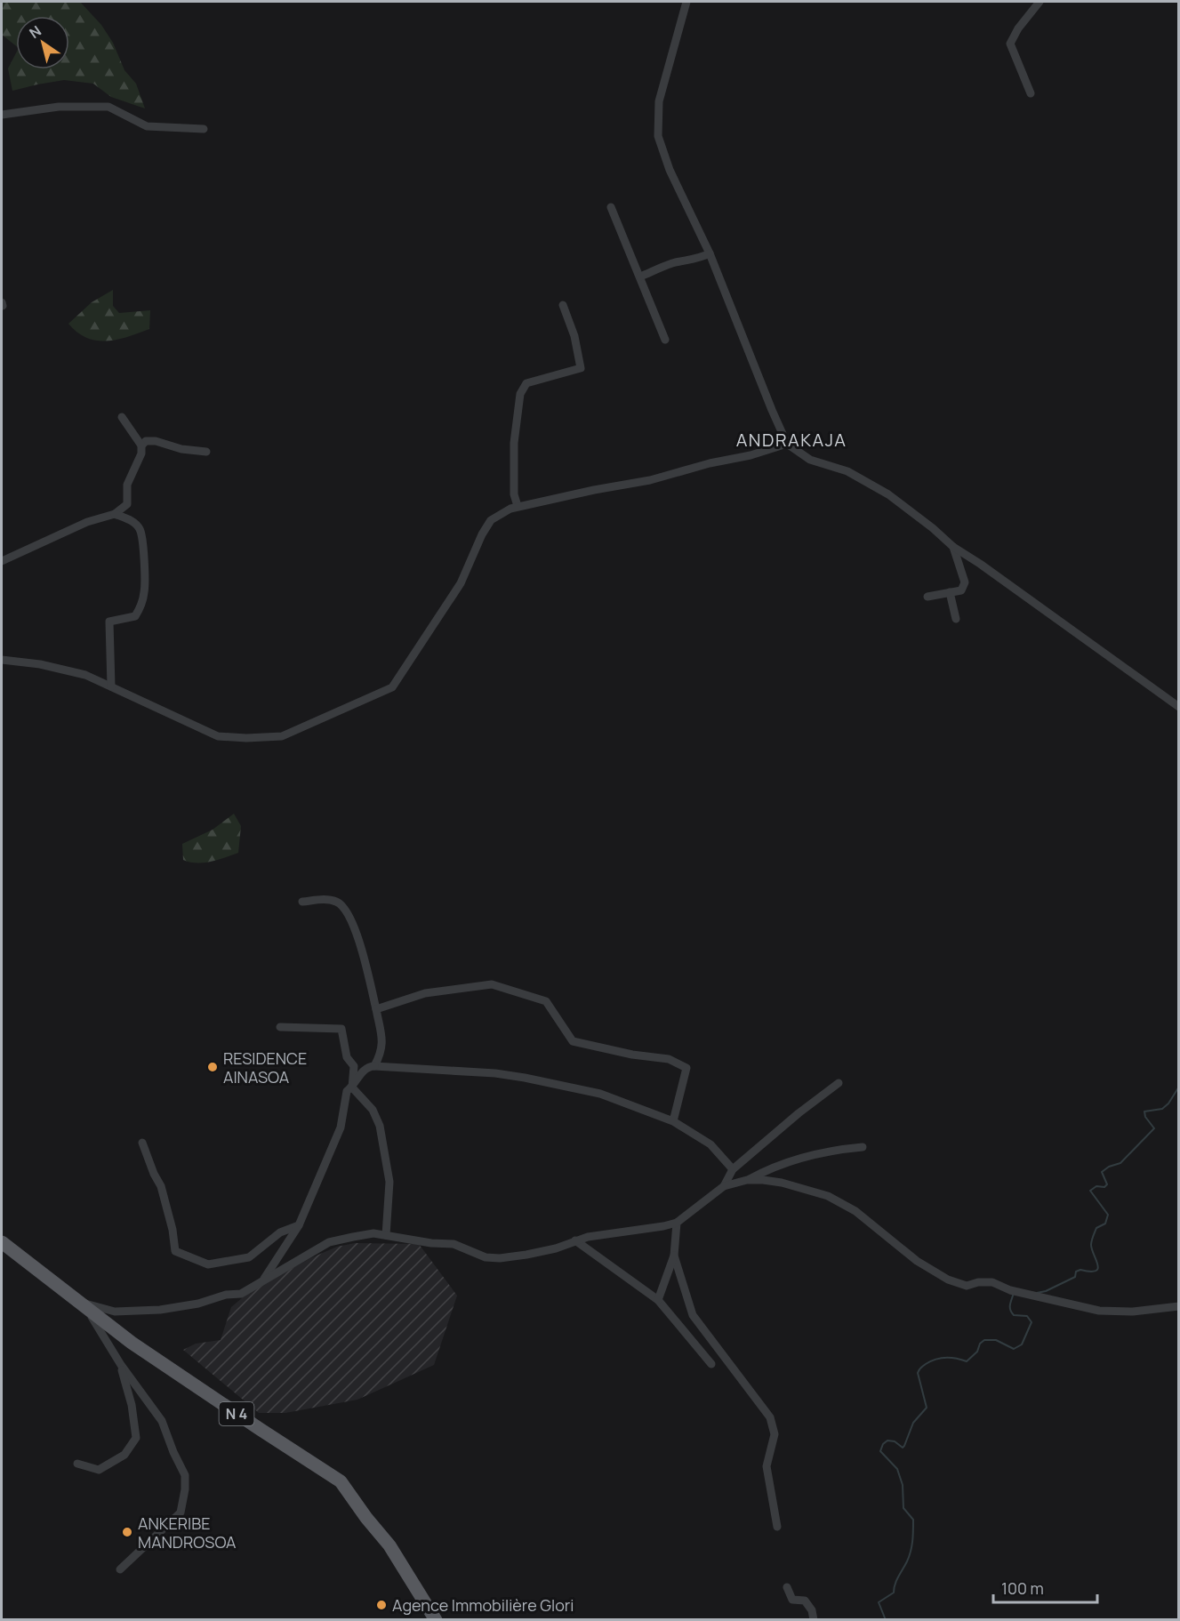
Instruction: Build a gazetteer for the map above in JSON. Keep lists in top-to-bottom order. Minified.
{"streets":{"main road":["N 4"]},"districts":["ANDRAKAJA"],"places":["RESIDENCE AINASOA","ANKERIBE MANDROSOA","Agence Immobilière Glori"],"scale_bar":"100 m","north":"top left"}
